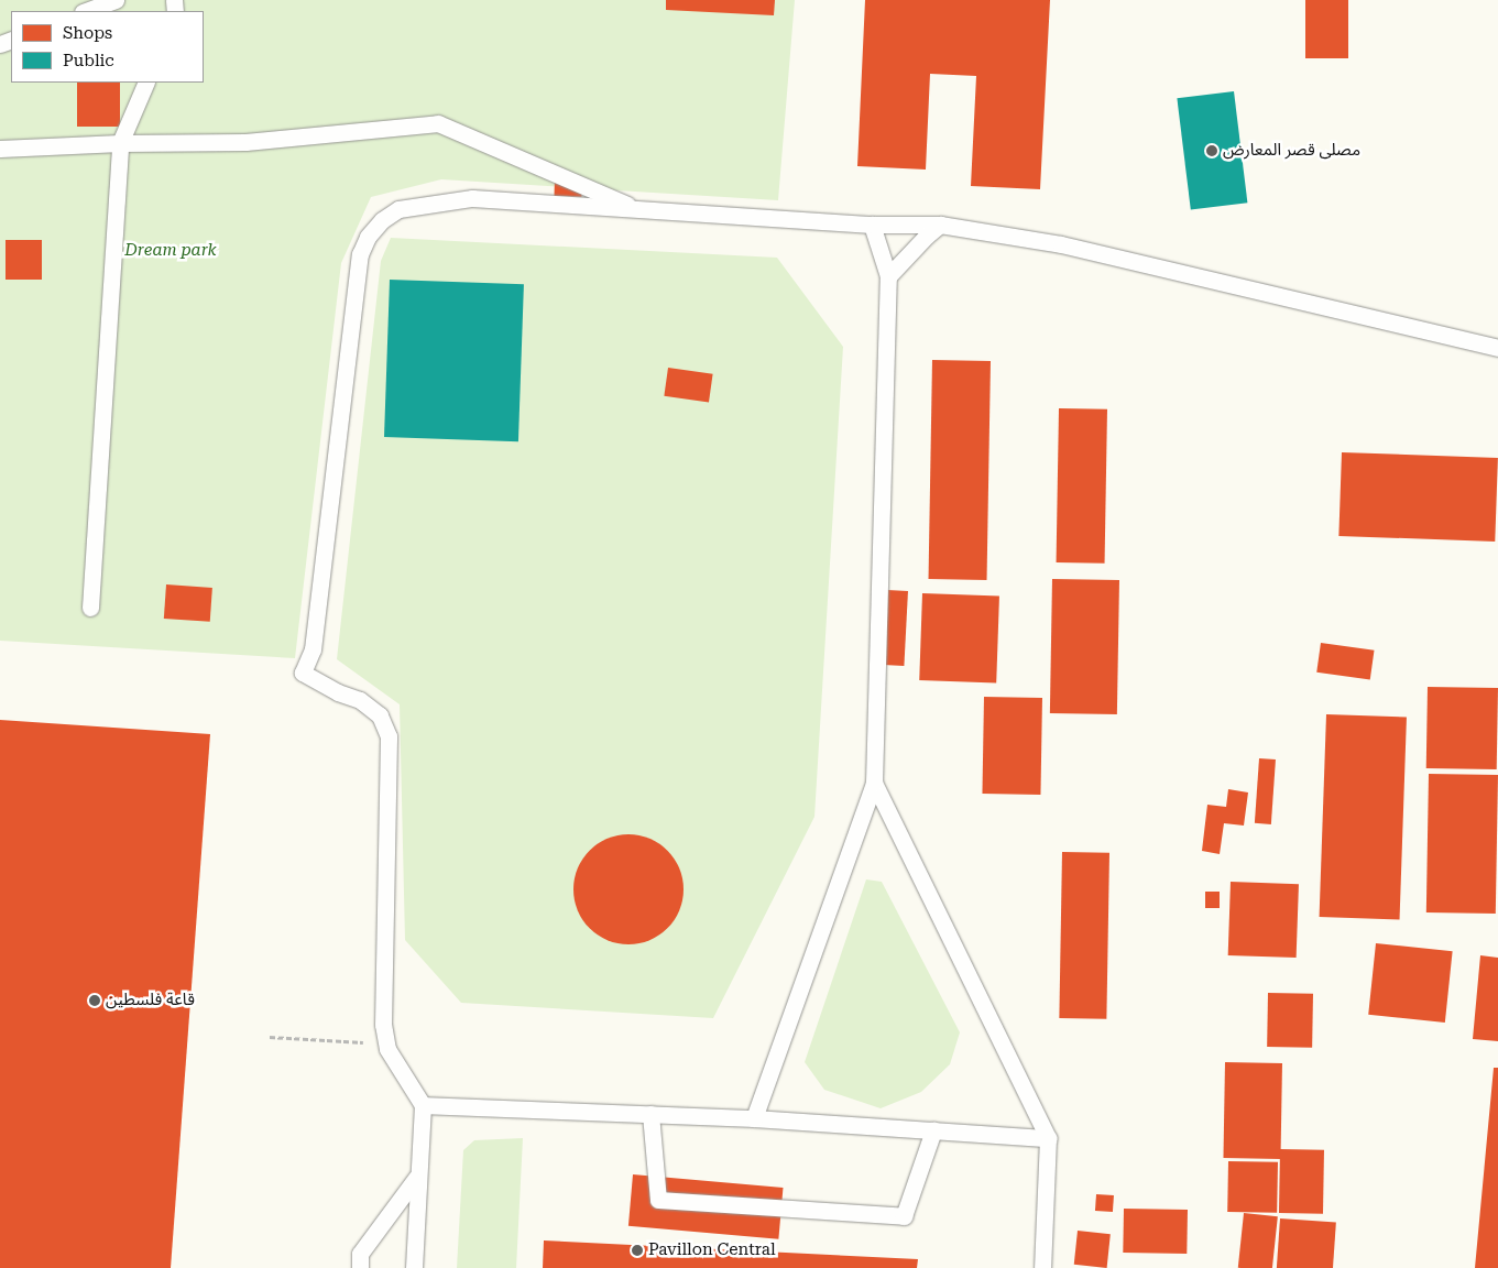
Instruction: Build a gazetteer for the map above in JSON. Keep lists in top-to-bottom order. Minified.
{"parks":["Dream park"],"places":["مصلى قصر المعارض","قاعة فلسطين","Pavillon Central"],"legend":["Shops","Public"]}
